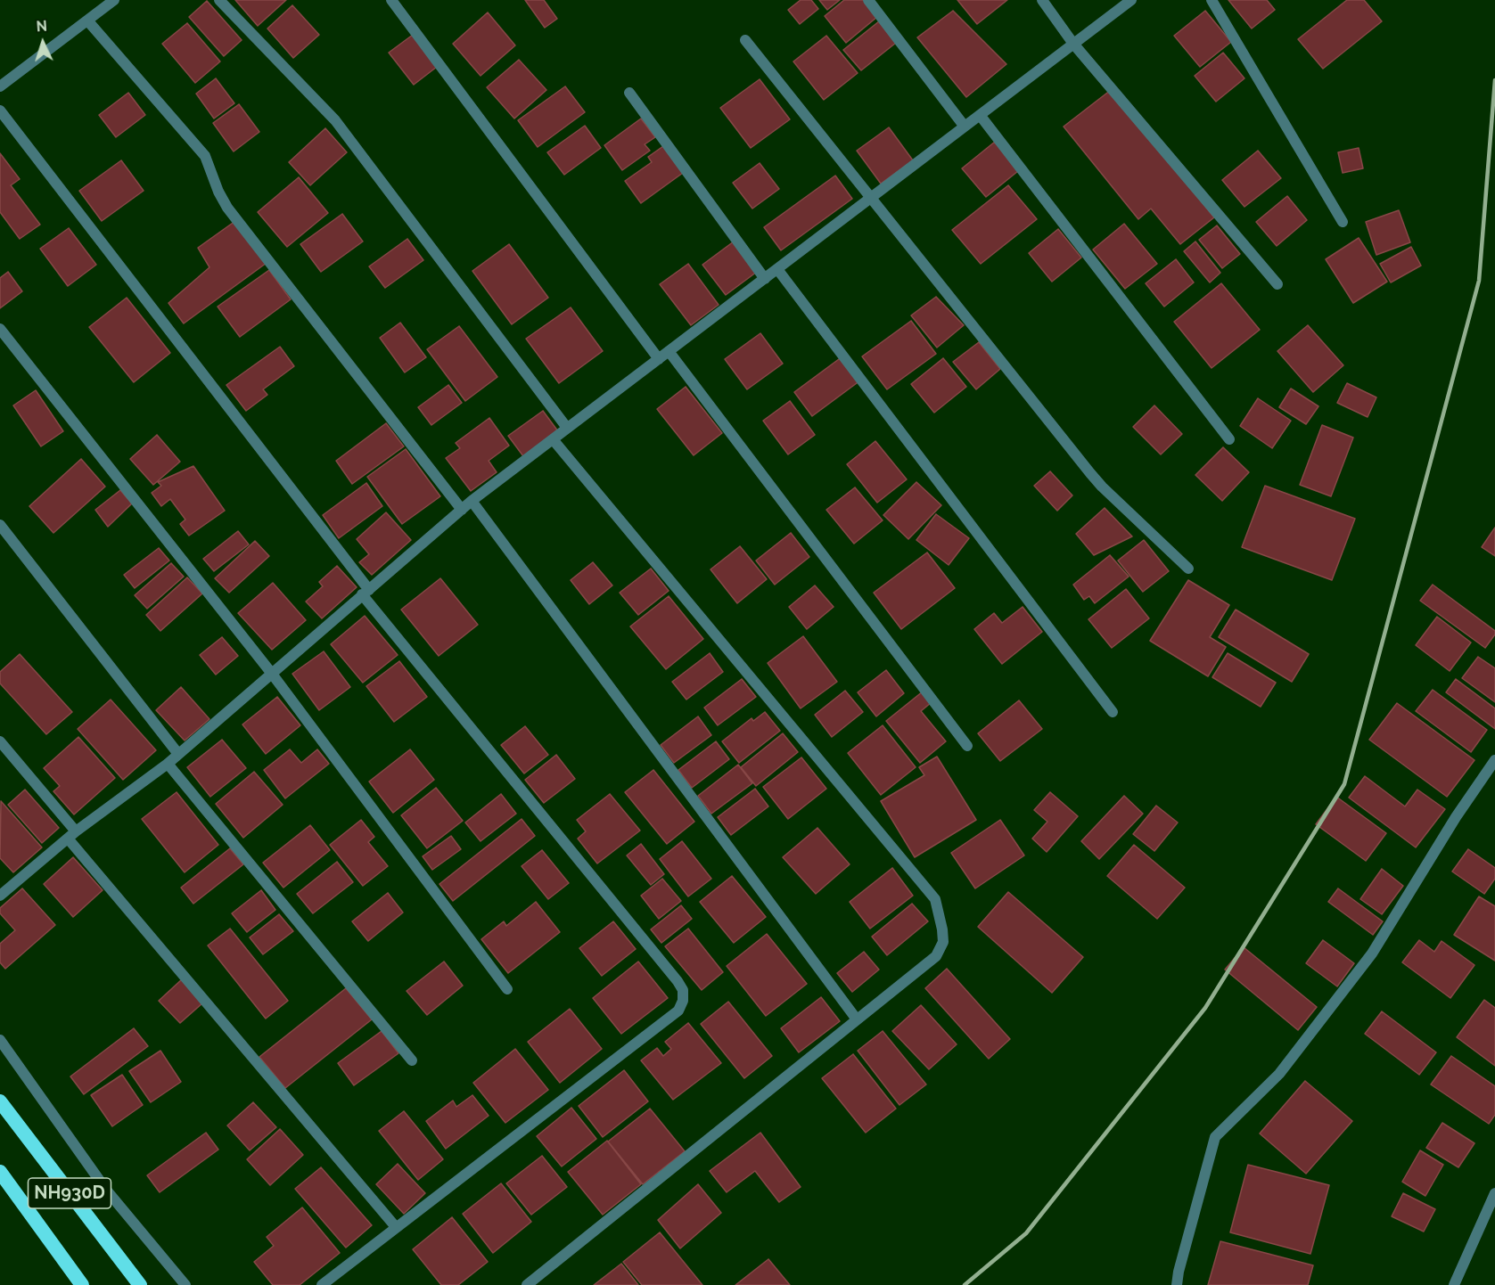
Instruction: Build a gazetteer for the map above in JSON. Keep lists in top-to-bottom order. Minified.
{"streets":{"highway":["NH930D"]},"north":"top"}
